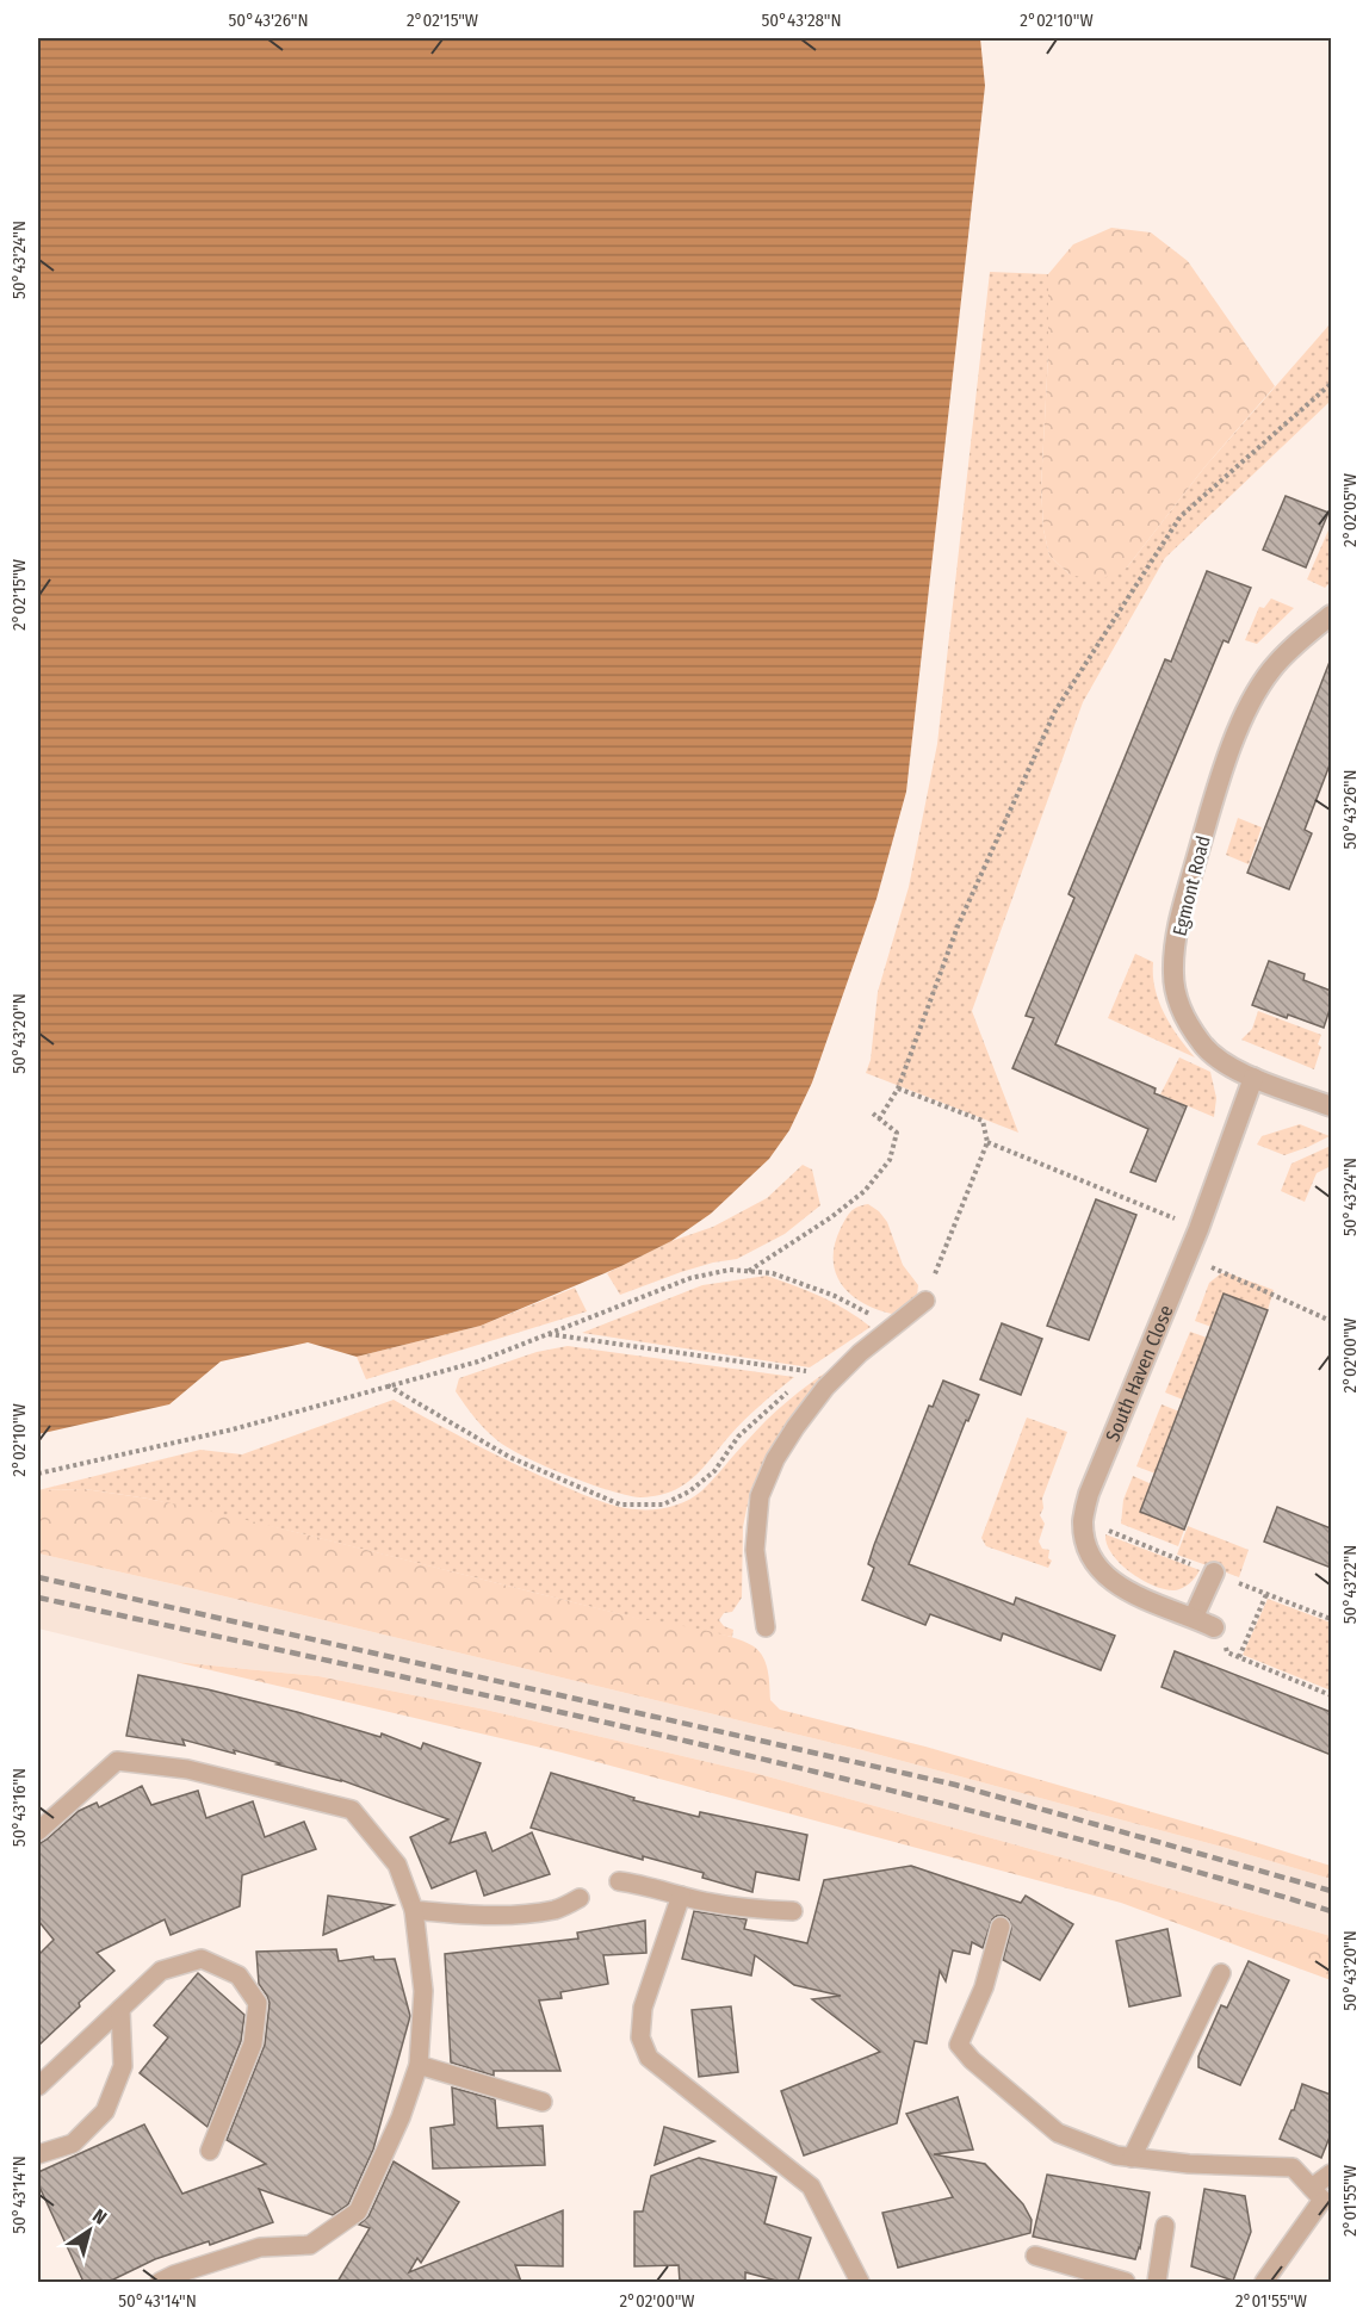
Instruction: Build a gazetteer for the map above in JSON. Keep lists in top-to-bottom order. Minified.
{"streets":{"street":["Egmont Road","South Haven Close"]},"crossings":[["Egmont Road","South Haven Close"]],"north":"top right","coordinates":["50°43'26\"N","2°02'15\"W","50°43'28\"N","2°02'10\"W","50°43'24\"N","2°02'05\"W","50°43'20\"N","2°02'00\"W","50°43'22\"N","50°43'16\"N","50°43'14\"N","2°01'55\"W"]}
